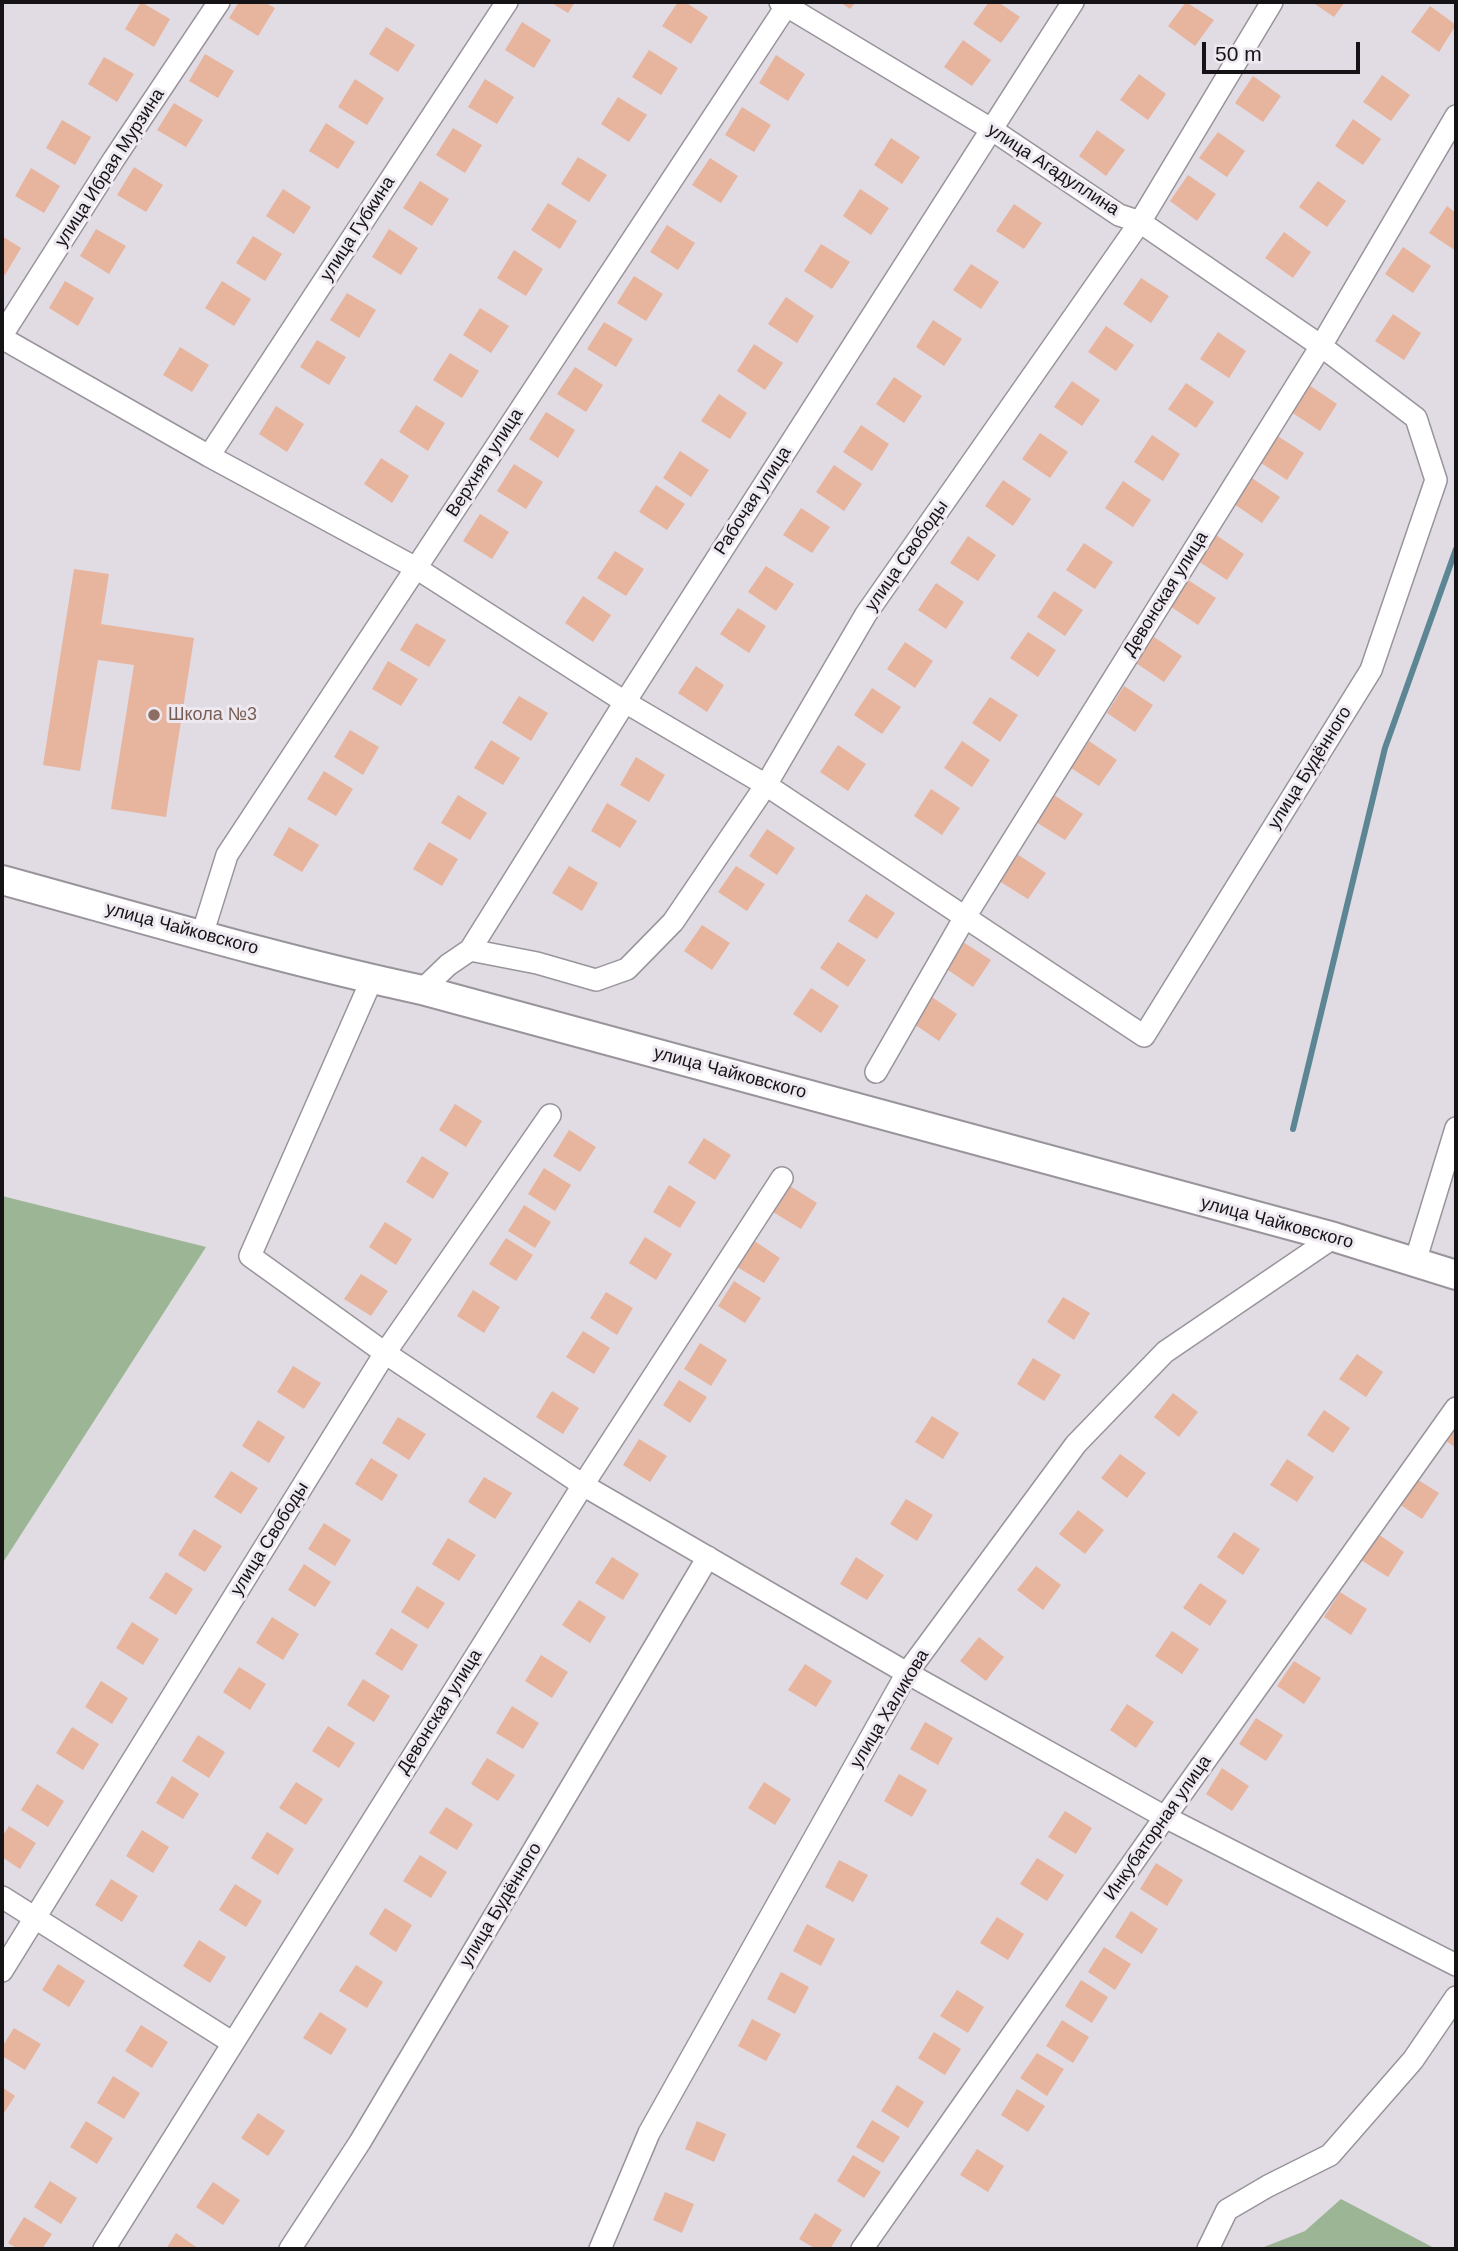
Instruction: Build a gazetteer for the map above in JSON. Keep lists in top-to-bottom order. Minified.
{"streets":{"main road":["улица Чайковского"],"street":["улица Ибрая Мурзина","улица Агадуллина","улица Губкина","Верхняя улица","Рабочая улица","улица Свободы","Девонская улица","улица Будённого","улица Халикова","Инкубаторная улица"]},"crossings":[["улица Агадуллина","Верхняя улица"],["улица Агадуллина","Рабочая улица"],["улица Агадуллина","улица Свободы"],["улица Агадуллина","Девонская улица"],["улица Агадуллина","улица Будённого"],["Верхняя улица","улица Чайковского"],["Рабочая улица","улица Свободы"],["Рабочая улица","улица Чайковского"],["Девонская улица","улица Будённого"],["улица Чайковского","улица Халикова"]],"places":["Школа №3"],"scale_bar":"50 m"}
